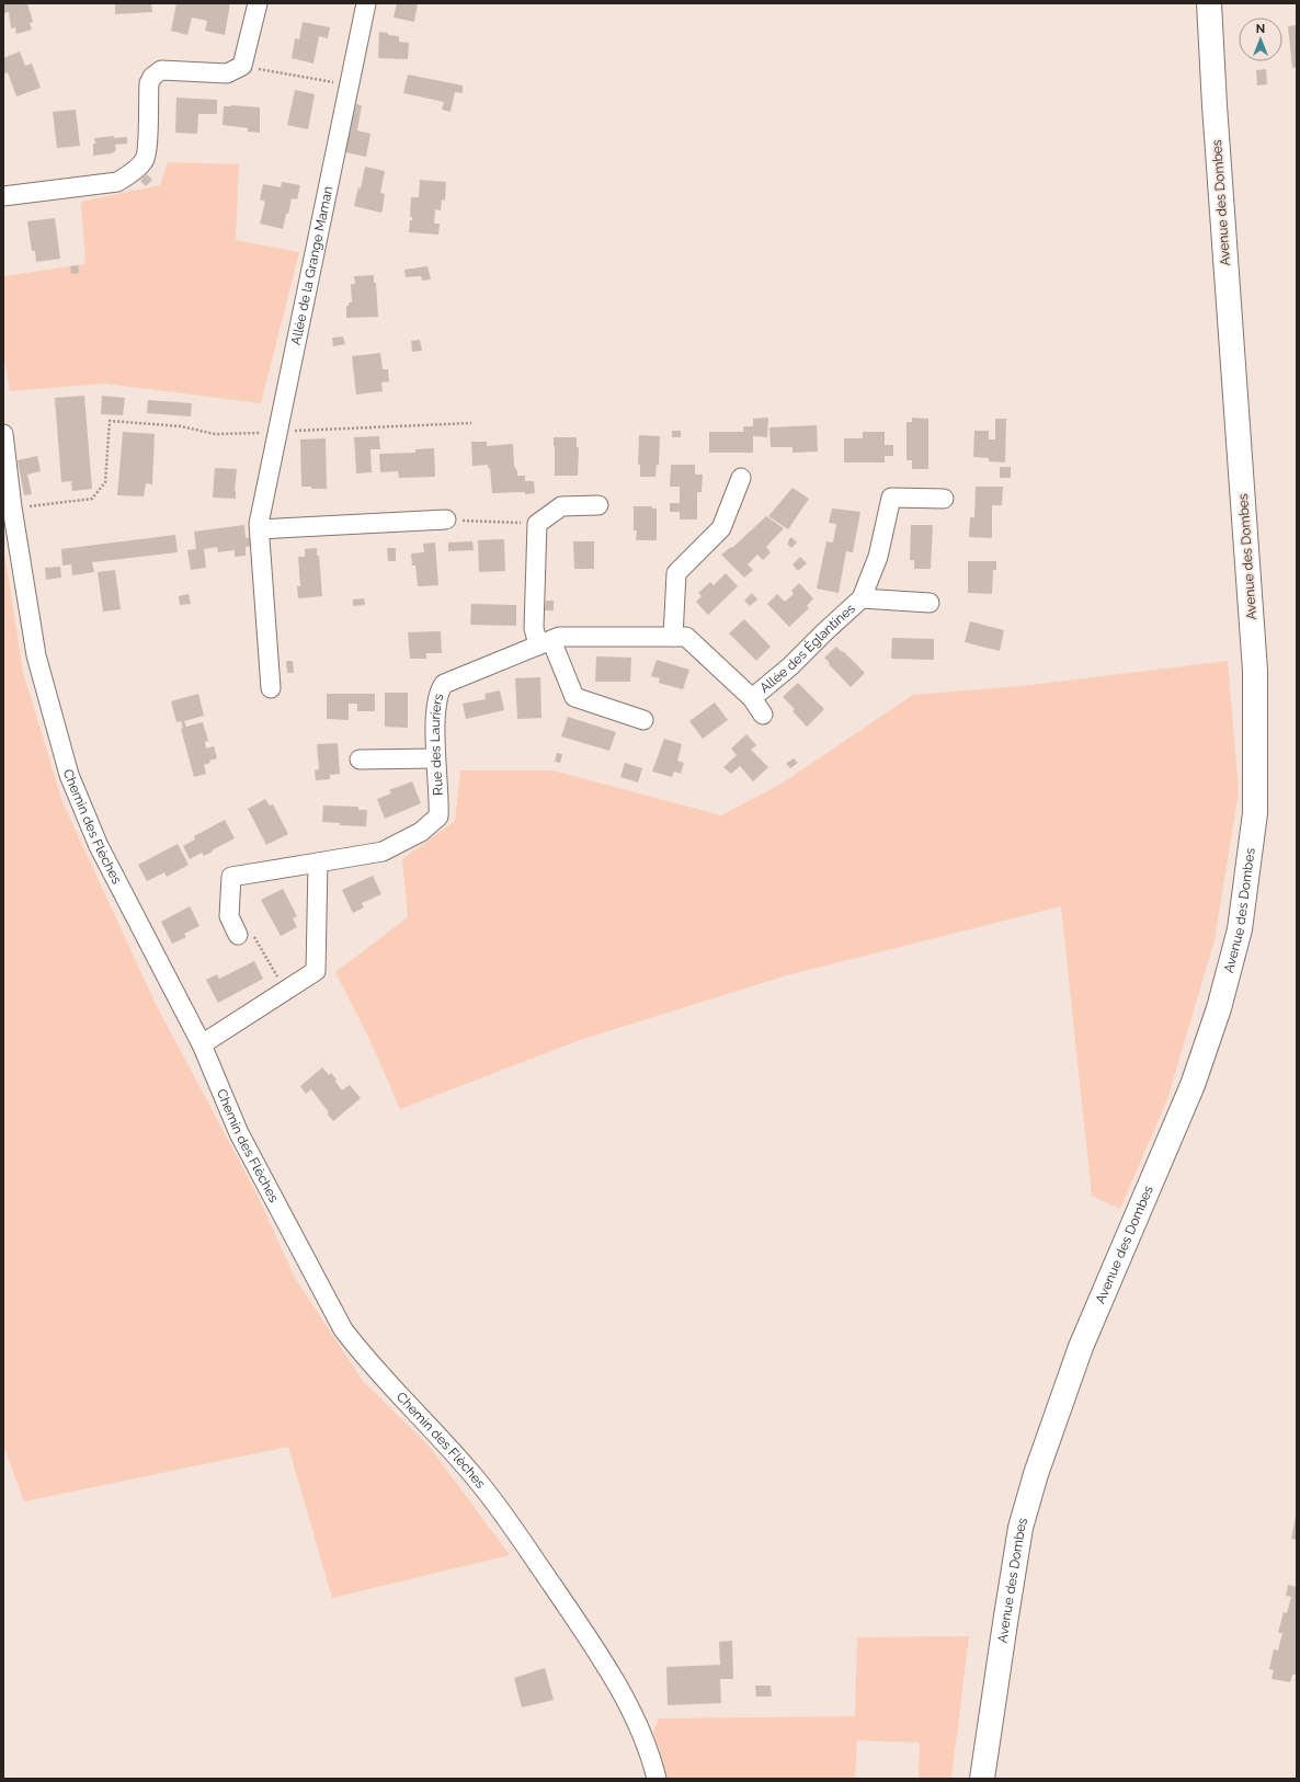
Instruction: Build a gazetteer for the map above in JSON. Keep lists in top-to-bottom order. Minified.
{"streets":{"main road":["Avenue des Dombes"],"street":["Allée de la Grange Maman","Allée des Églantines","Rue des Lauriers","Chemin des Flèches"]},"crossings":[["Allée des Églantines","Rue des Lauriers"]],"north":"top"}
